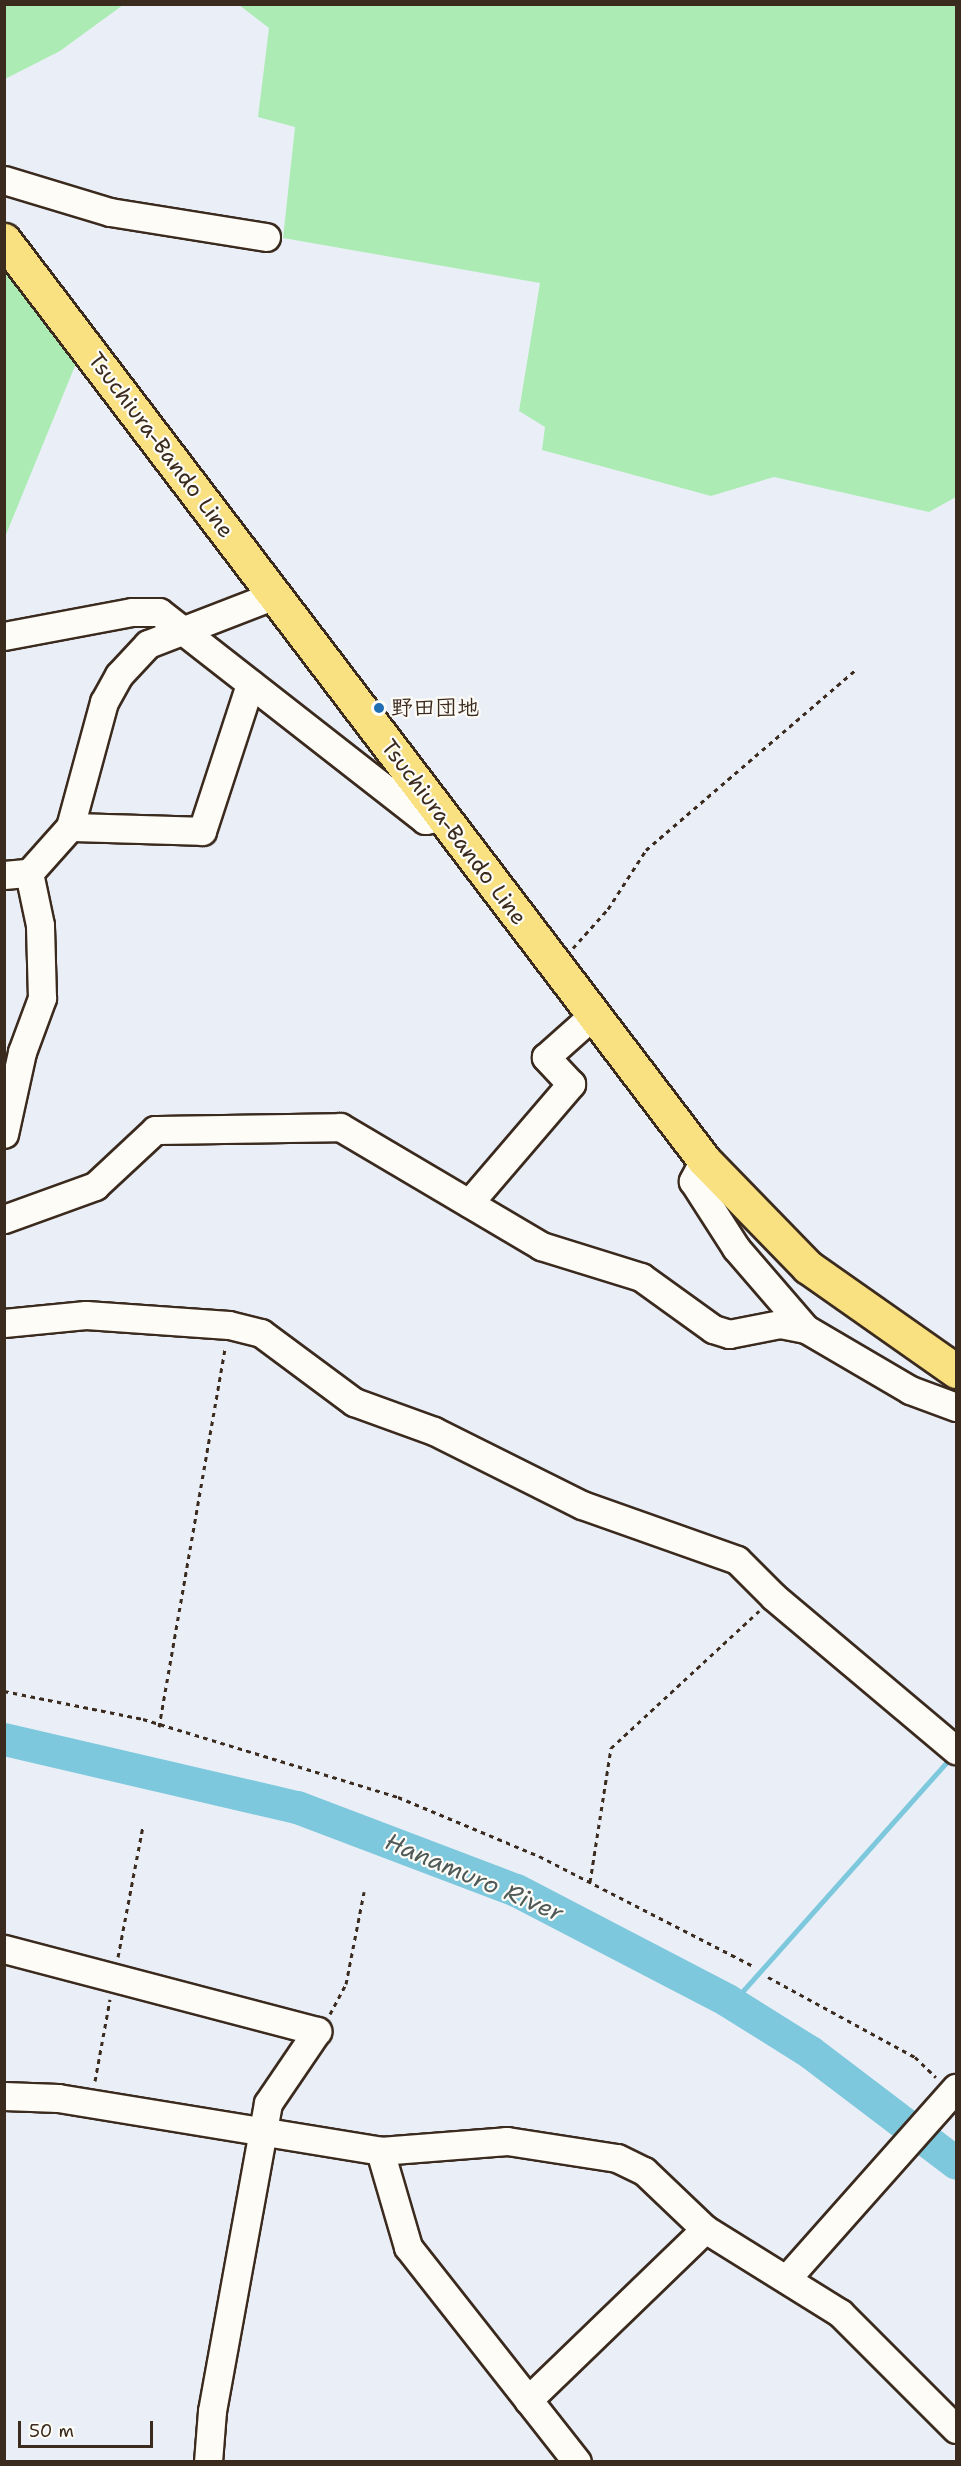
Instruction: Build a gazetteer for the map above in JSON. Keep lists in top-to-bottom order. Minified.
{"streets":{"main road":["Tsuchiura-Bando Line"]},"water":["Hanamuro River"],"places":["野田団地"],"scale_bar":"50 m"}
